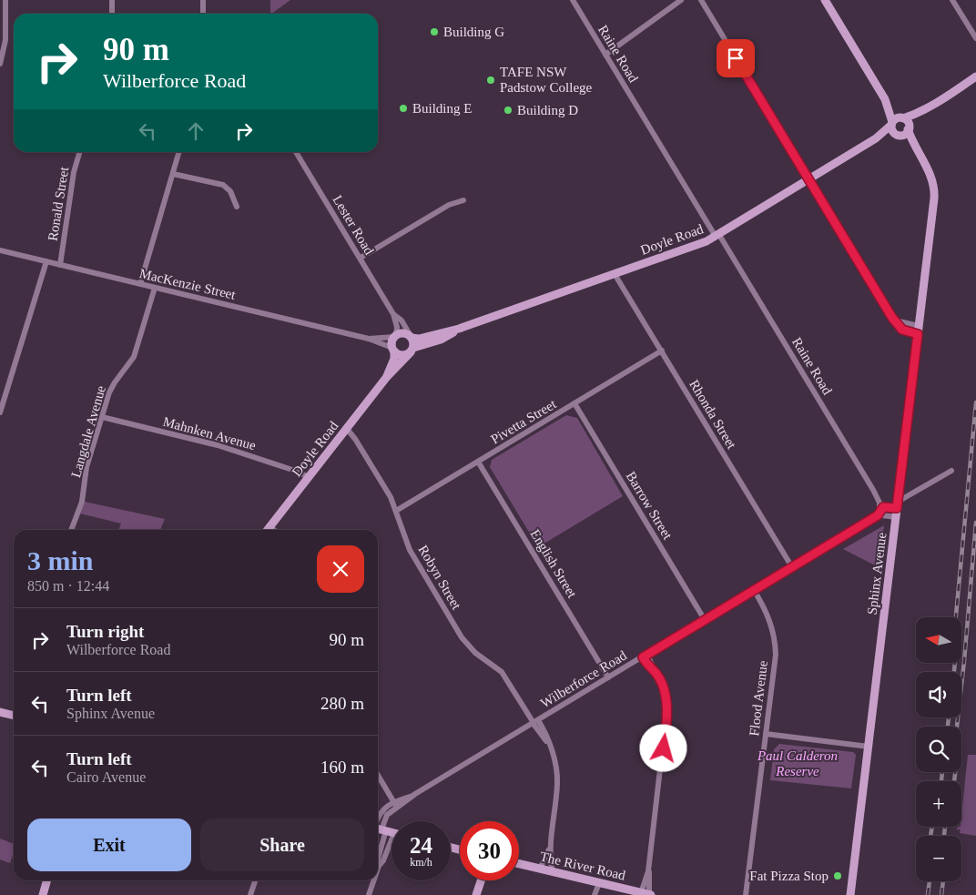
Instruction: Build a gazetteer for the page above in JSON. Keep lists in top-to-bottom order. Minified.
{"streets":{"street":["Raine Road","Ronald Street","Lester Road","Doyle Road","MacKenzie Street","Rhonda Street","Pivetta Street","Langdale Avenue","Mahnken Avenue","Barrow Street","English Street","Sphinx Avenue","Robyn Street","Wilberforce Road","Flood Avenue","The River Road"]},"crossings":[["Raine Road","Doyle Road"],["Raine Road","Wilberforce Road"],["Ronald Street","MacKenzie Street"],["Lester Road","Doyle Road"],["Lester Road","MacKenzie Street"],["Doyle Road","MacKenzie Street"],["Doyle Road","Rhonda Street"],["Doyle Road","Mahnken Avenue"],["Doyle Road","Sphinx Avenue"],["Doyle Road","Robyn Street"],["MacKenzie Street","Langdale Avenue"],["Rhonda Street","Pivetta Street"],["Rhonda Street","Wilberforce Road"],["Pivetta Street","Barrow Street"],["Pivetta Street","English Street"],["Pivetta Street","Robyn Street"],["Langdale Avenue","Mahnken Avenue"],["Barrow Street","Wilberforce Road"],["English Street","Wilberforce Road"],["Sphinx Avenue","Wilberforce Road"],["Robyn Street","Wilberforce Road"],["Wilberforce Road","Flood Avenue"]],"parks":["Paul Calderon Reserve"],"places":["Building G","TAFE NSW Padstow College","Building E","Building D","Fat Pizza Stop"],"north":"left","page":{"turn":["90 m","Wilberforce Road"],"heading":["3 min","850 m · 12:44"],"list":[{"name":"Turn right","note":"Wilberforce Road","value":"90 m"},{"name":"Turn left","note":"Sphinx Avenue","value":"280 m"},{"name":"Turn left","note":"Cairo Avenue","value":"160 m"}],"map_buttons":["+","−"],"buttons":["Exit","Share"],"speed":"24 km/h","limit":"30"}}
